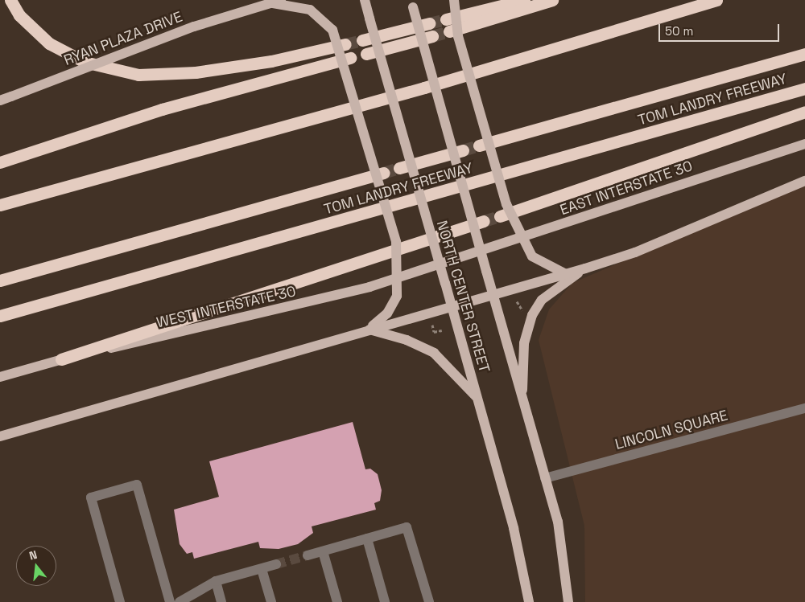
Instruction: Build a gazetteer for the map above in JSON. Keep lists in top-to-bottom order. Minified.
{"streets":{"highway":["TOM LANDRY FREEWAY"],"main road":["RYAN PLAZA DRIVE","EAST INTERSTATE 30","NORTH CENTER STREET","WEST INTERSTATE 30"],"street":["LINCOLN SQUARE"]},"crossings":[["EAST INTERSTATE 30","WEST INTERSTATE 30"],["NORTH CENTER STREET","LINCOLN SQUARE"]],"scale_bar":"50 m","north":"top"}
